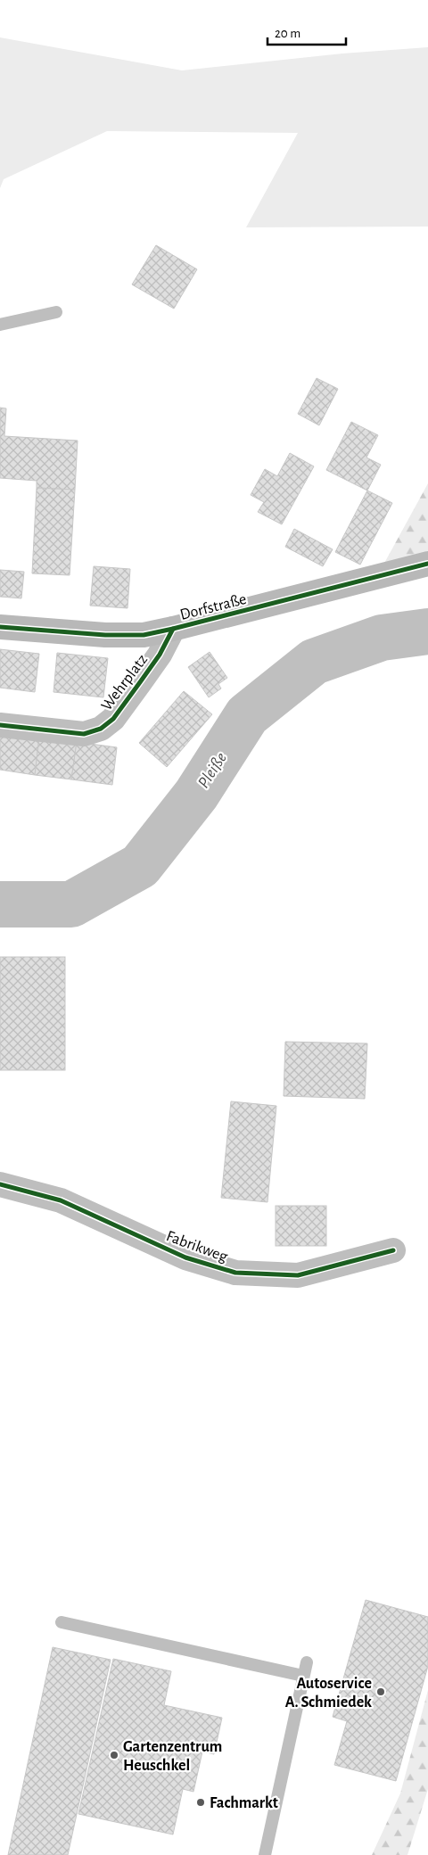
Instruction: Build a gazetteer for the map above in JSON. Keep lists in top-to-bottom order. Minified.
{"streets":{"street":["Dorfstraße","Wehrplatz","Fabrikweg"]},"crossings":[["Dorfstraße","Wehrplatz"]],"water":["Pleiße"],"places":["Autoservice A. Schmiedek","Gartenzentrum Heuschkel","Fachmarkt"],"scale_bar":"20 m"}
